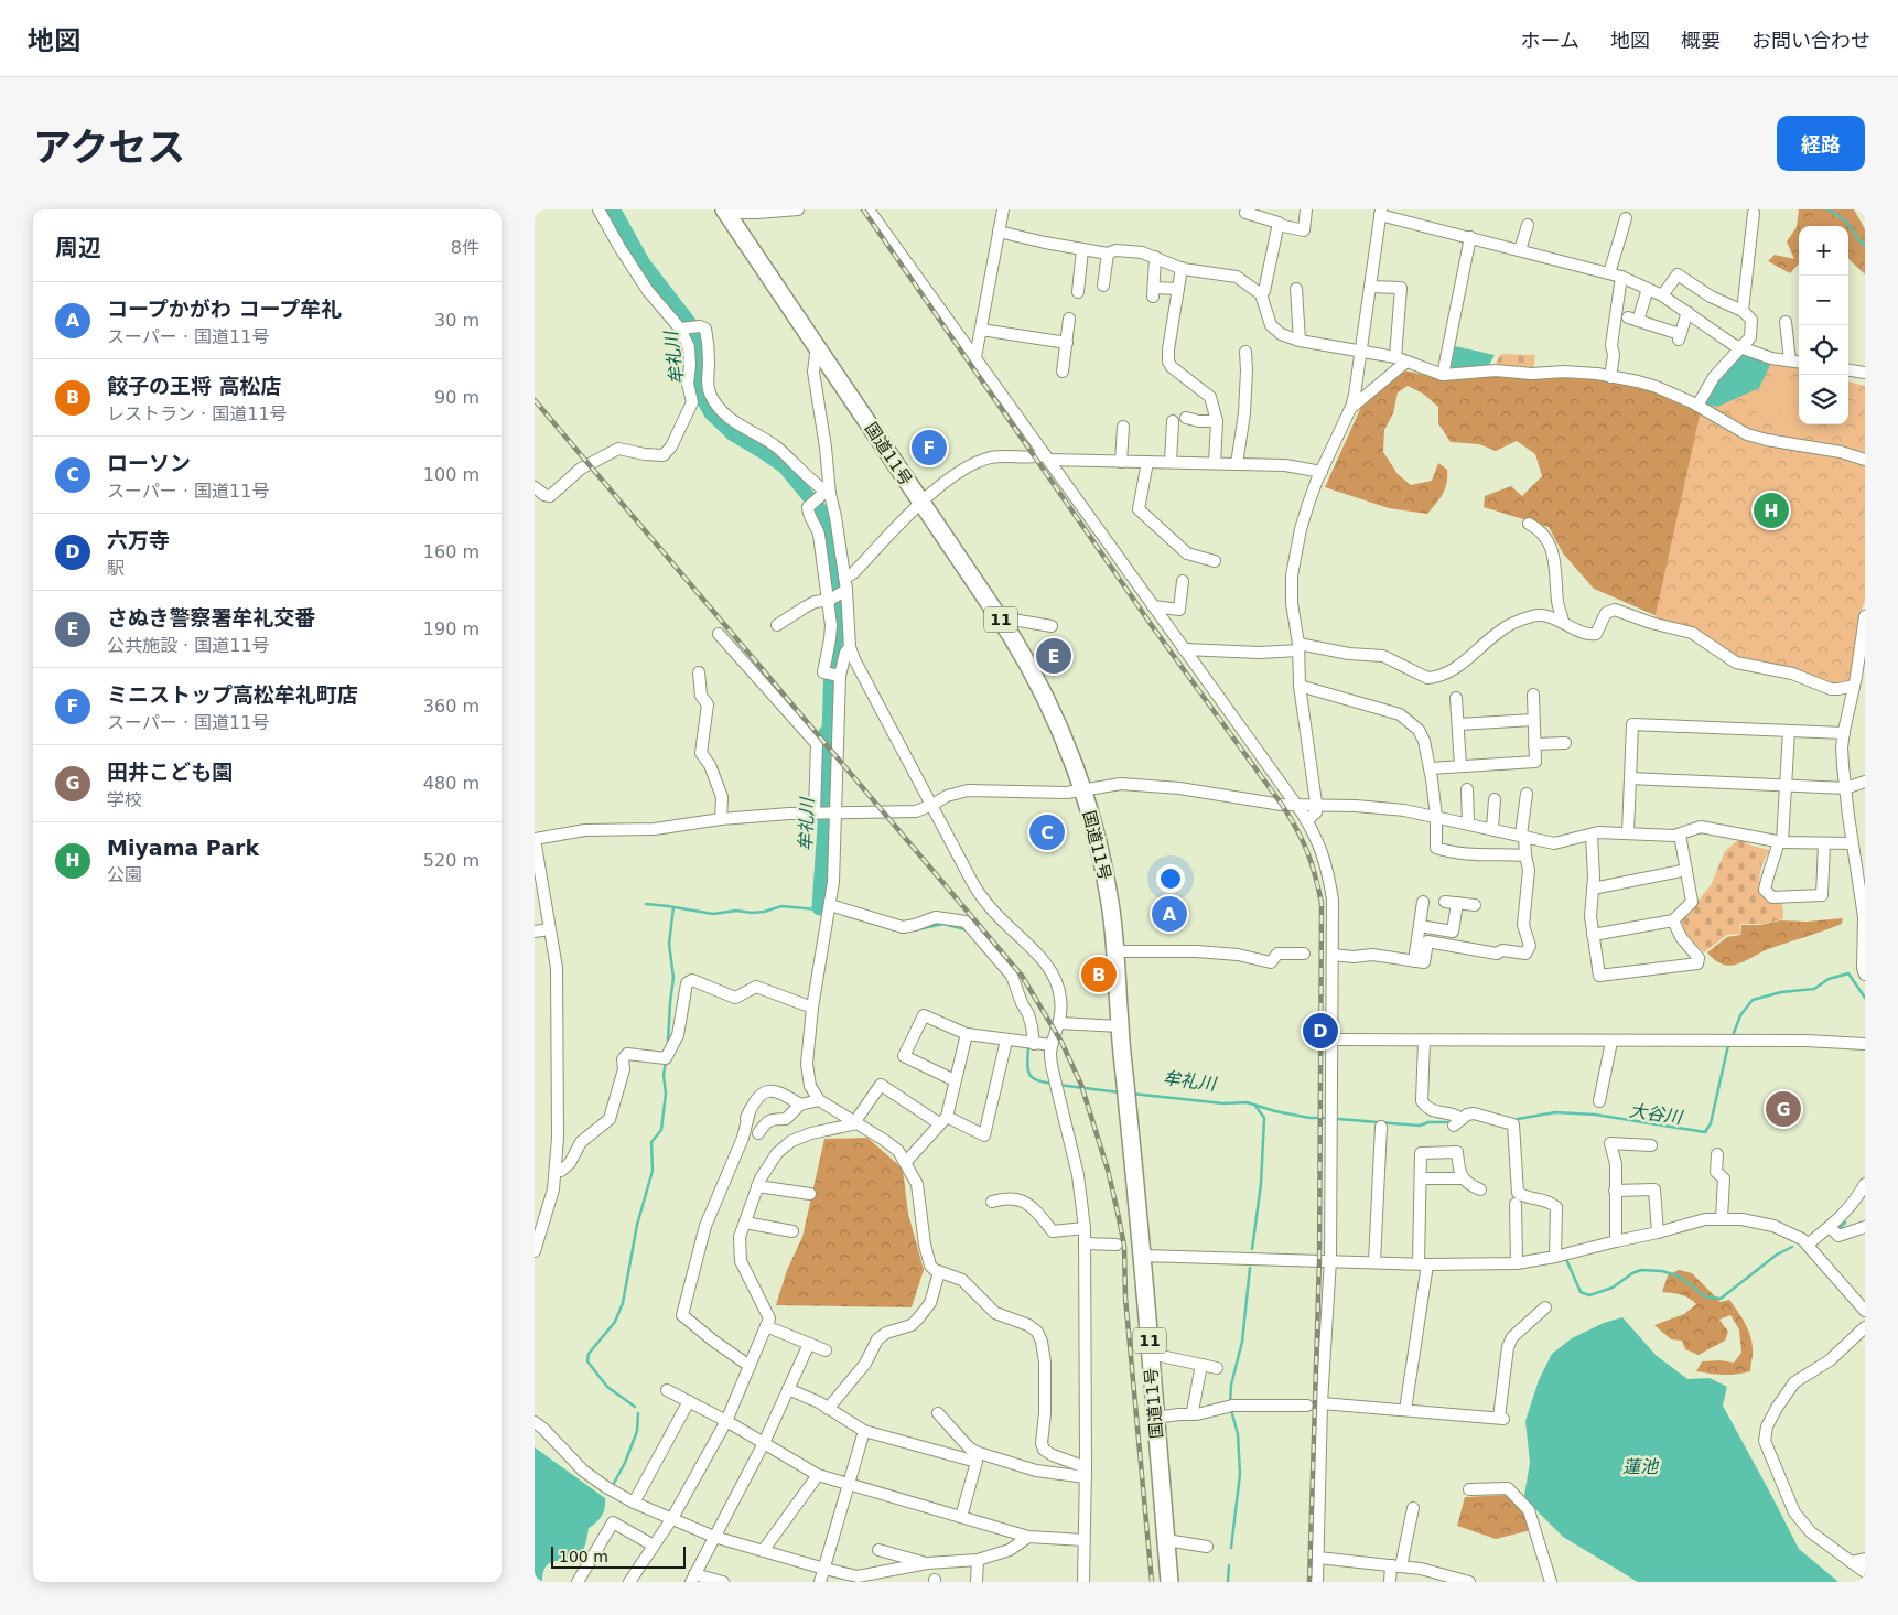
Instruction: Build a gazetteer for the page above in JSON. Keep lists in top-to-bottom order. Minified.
{"streets":{"highway":["国道11号","11"]},"water":["牟礼川","大谷川","蓮池"],"scale_bar":"100 m","page":{"header":"地図","nav":["ホーム","地図","概要","お問い合わせ"],"title":"アクセス","buttons":"経路","heading":["周辺","8件"],"map_buttons":["+","−"],"list":[{"mark":"A","name":"コープかがわ コープ牟礼","note":"スーパー · 国道11号","value":"30 m"},{"mark":"B","name":"餃子の王将 高松店","note":"レストラン · 国道11号","value":"90 m"},{"mark":"C","name":"ローソン","note":"スーパー · 国道11号","value":"100 m"},{"mark":"D","name":"六万寺","note":"駅","value":"160 m"},{"mark":"E","name":"さぬき警察署牟礼交番","note":"公共施設 · 国道11号","value":"190 m"},{"mark":"F","name":"ミニストップ高松牟礼町店","note":"スーパー · 国道11号","value":"360 m"},{"mark":"G","name":"田井こども園","note":"学校","value":"480 m"},{"mark":"H","name":"Miyama Park","note":"公園","value":"520 m"}],"pins":["F","H","E","C","A","B","D","G"],"scale":"100 m"}}
